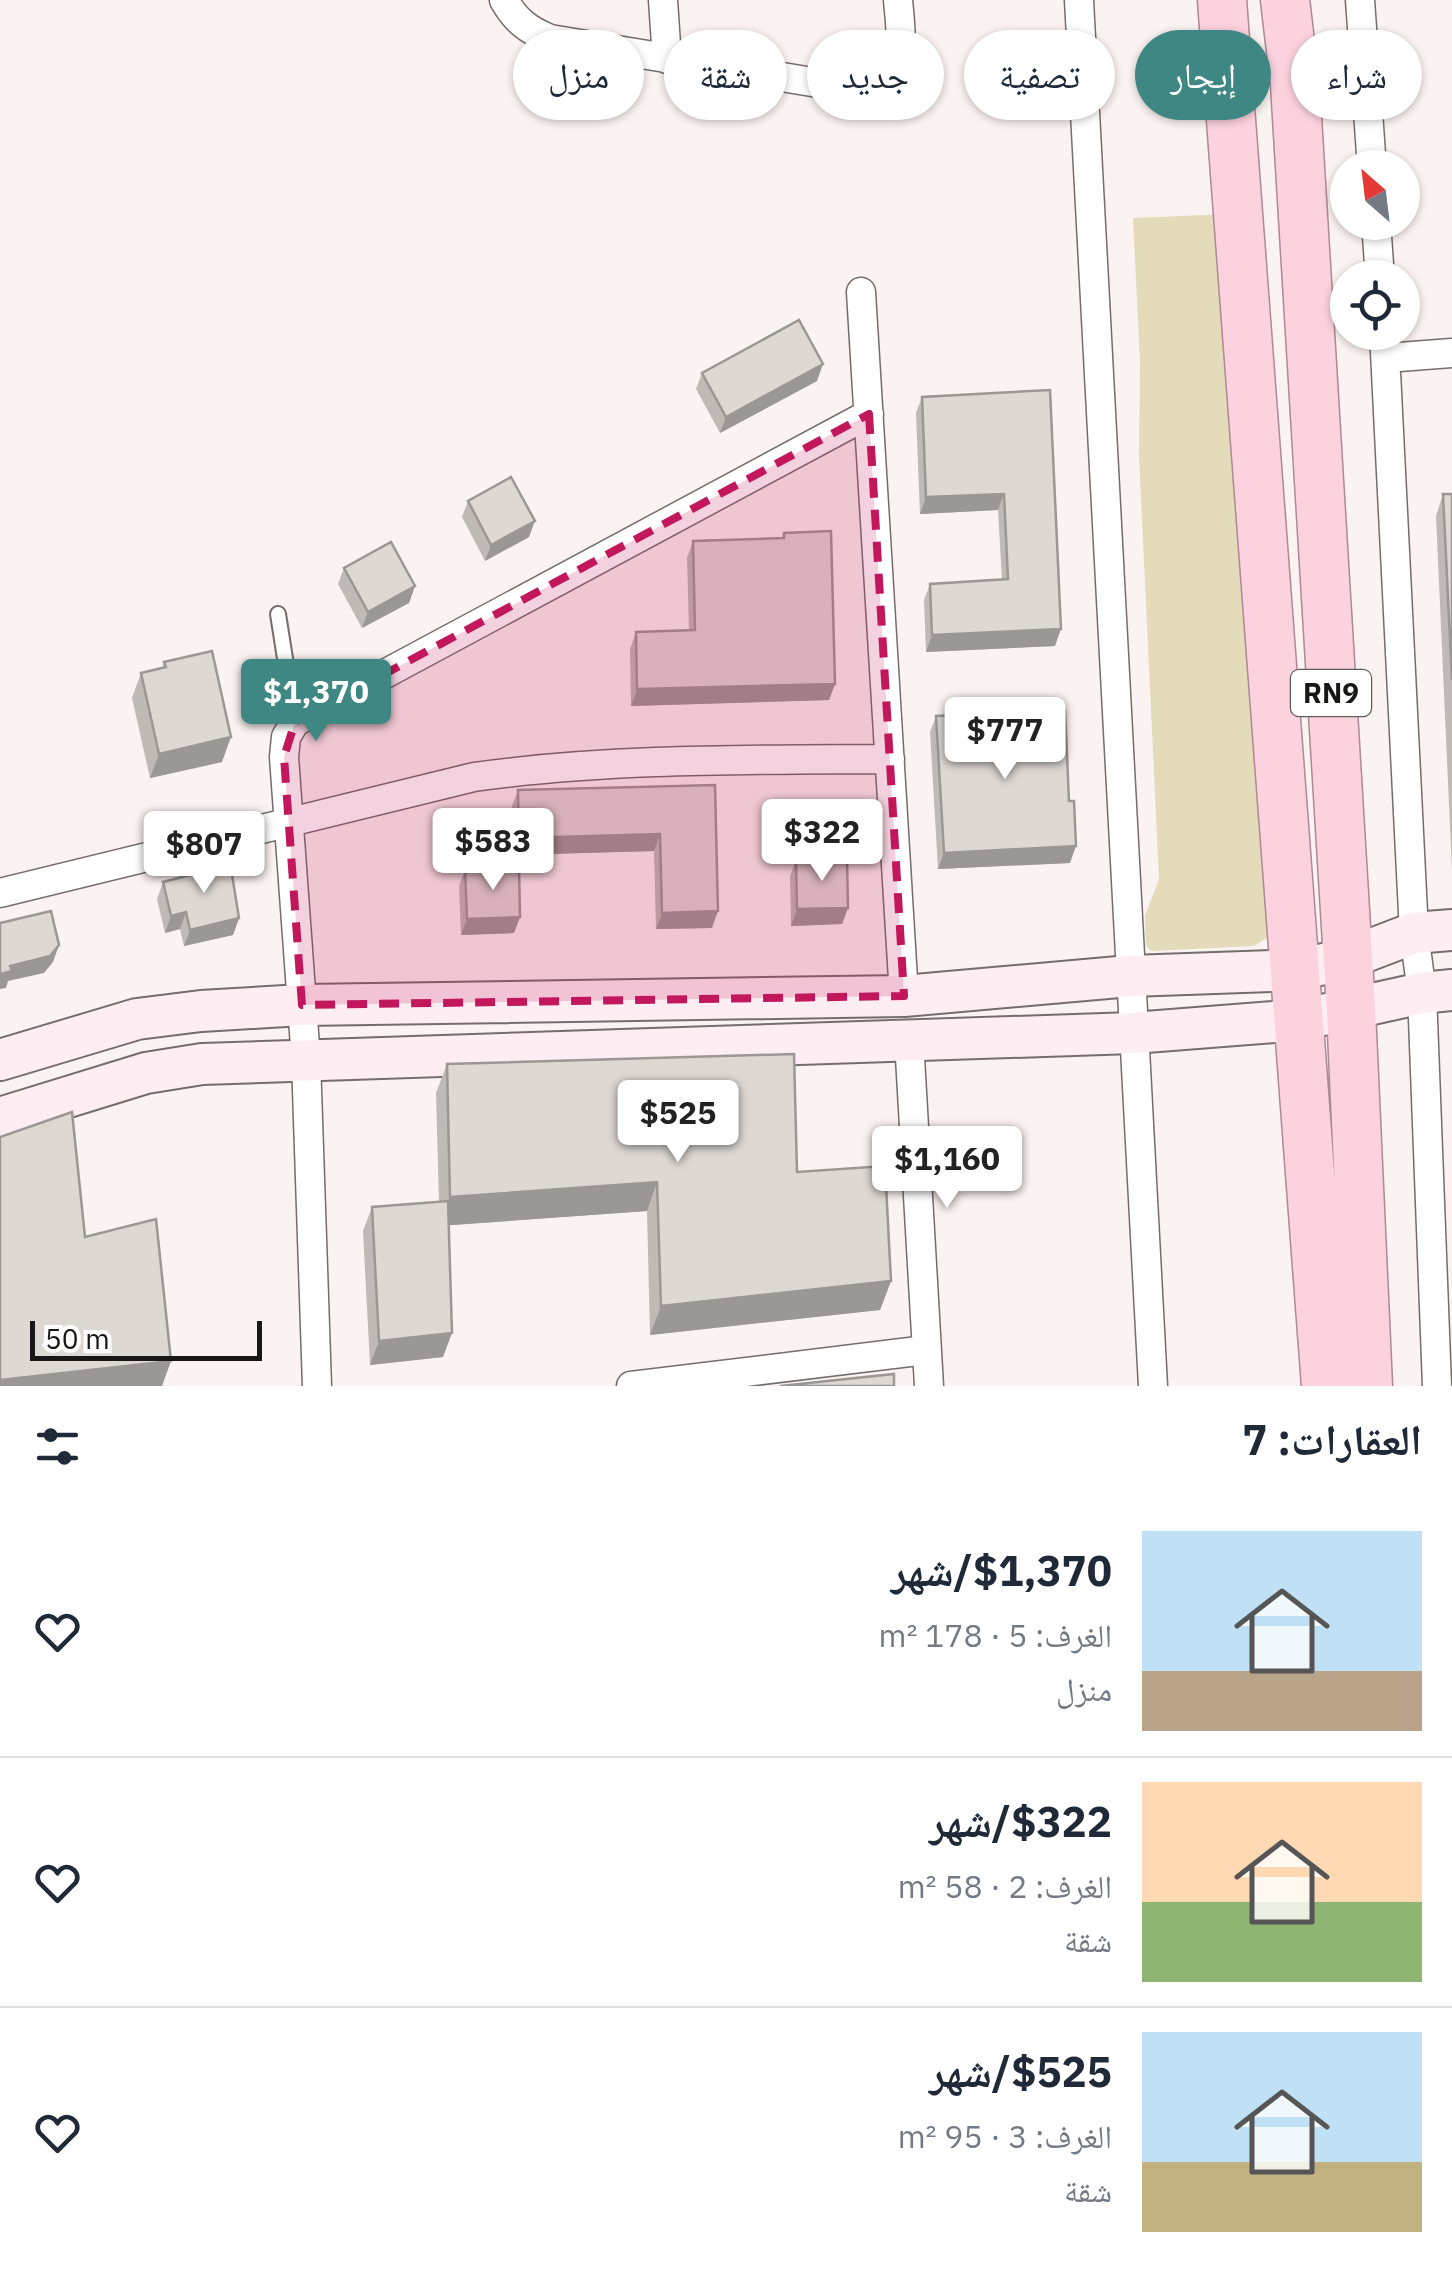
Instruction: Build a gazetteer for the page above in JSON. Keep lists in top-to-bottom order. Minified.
{"streets":{"highway":["RN9"]},"scale_bar":"50 m","north":"top left","page":{"chip":["شراء","إيجار","تصفية","جديد","شقة","منزل"],"price":["$1,370","$777","$322","$583","$807","$525","$1,160"],"scale":"50 m","heading":"العقارات: 7","list":[{"name":"$1,370/شهر","note":"الغرف: 5 · 178 m² · منزل"},{"name":"$322/شهر","note":"الغرف: 2 · 58 m² · شقة"},{"name":"$525/شهر","note":"الغرف: 3 · 95 m² · شقة"}]}}
